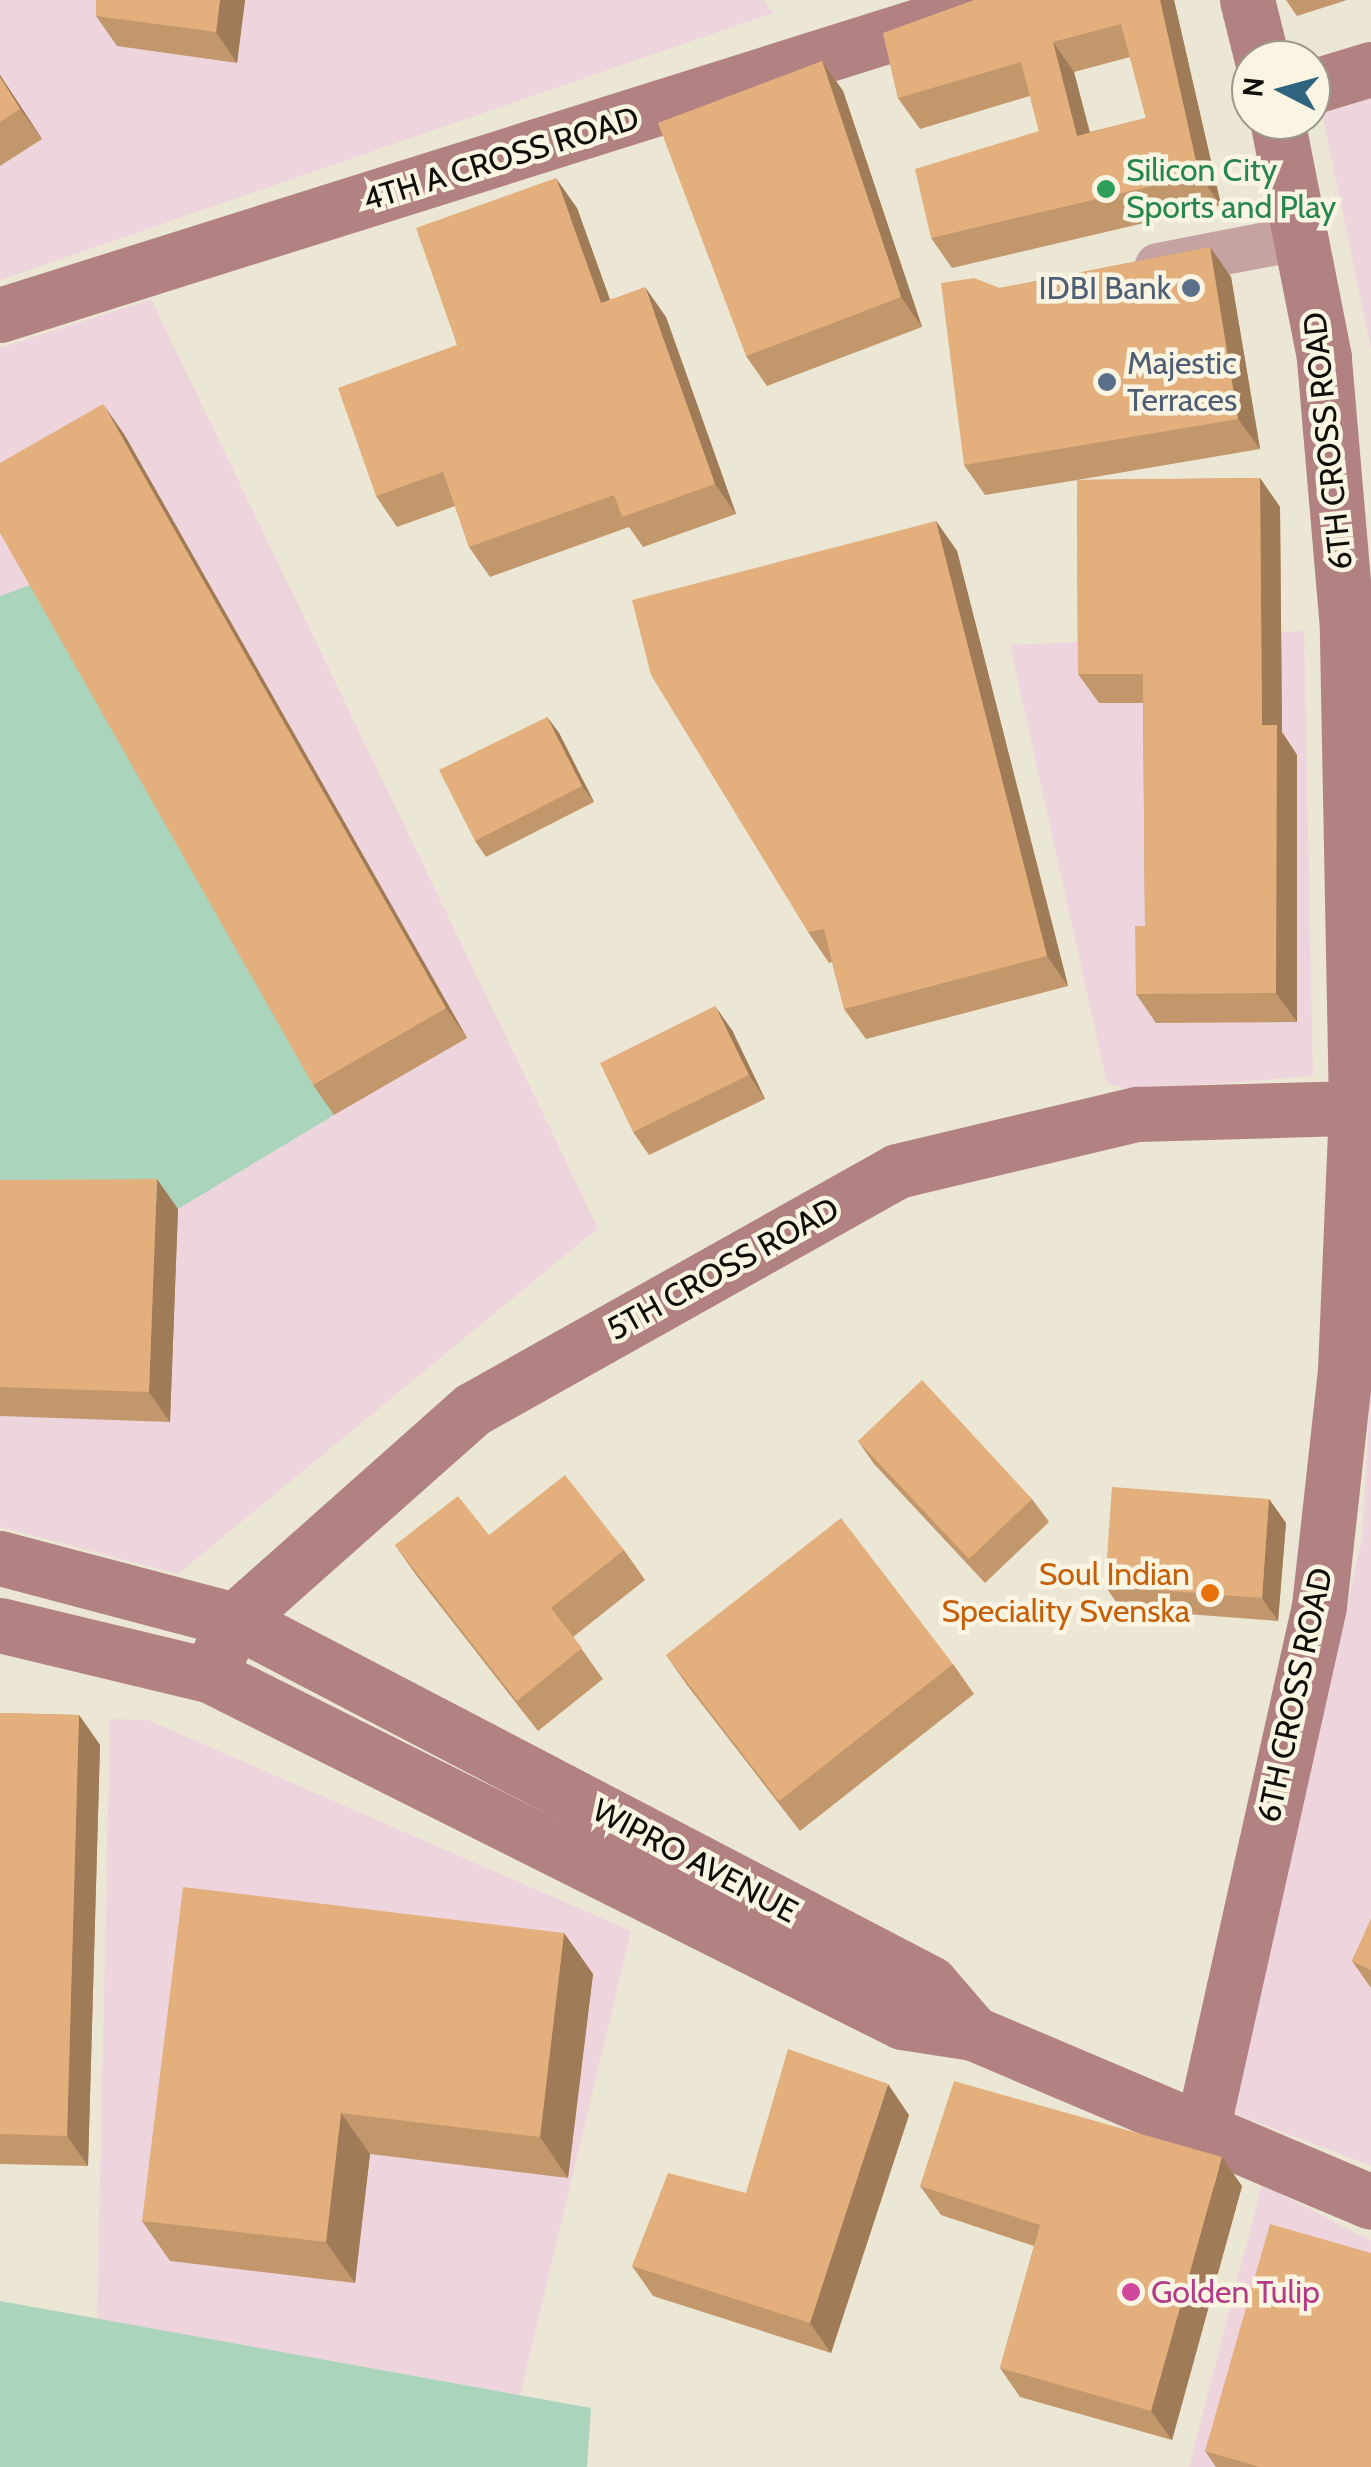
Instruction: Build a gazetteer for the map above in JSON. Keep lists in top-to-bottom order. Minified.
{"streets":{"street":["4TH A CROSS ROAD","6TH CROSS ROAD","5TH CROSS ROAD","WIPRO AVENUE"]},"crossings":[["6TH CROSS ROAD","5TH CROSS ROAD"],["6TH CROSS ROAD","WIPRO AVENUE"],["5TH CROSS ROAD","WIPRO AVENUE"]],"places":["Silicon City Sports and Play","IDBI Bank","Majestic Terraces","Soul Indian Speciality Svenska","Golden Tulip"],"north":"left"}
